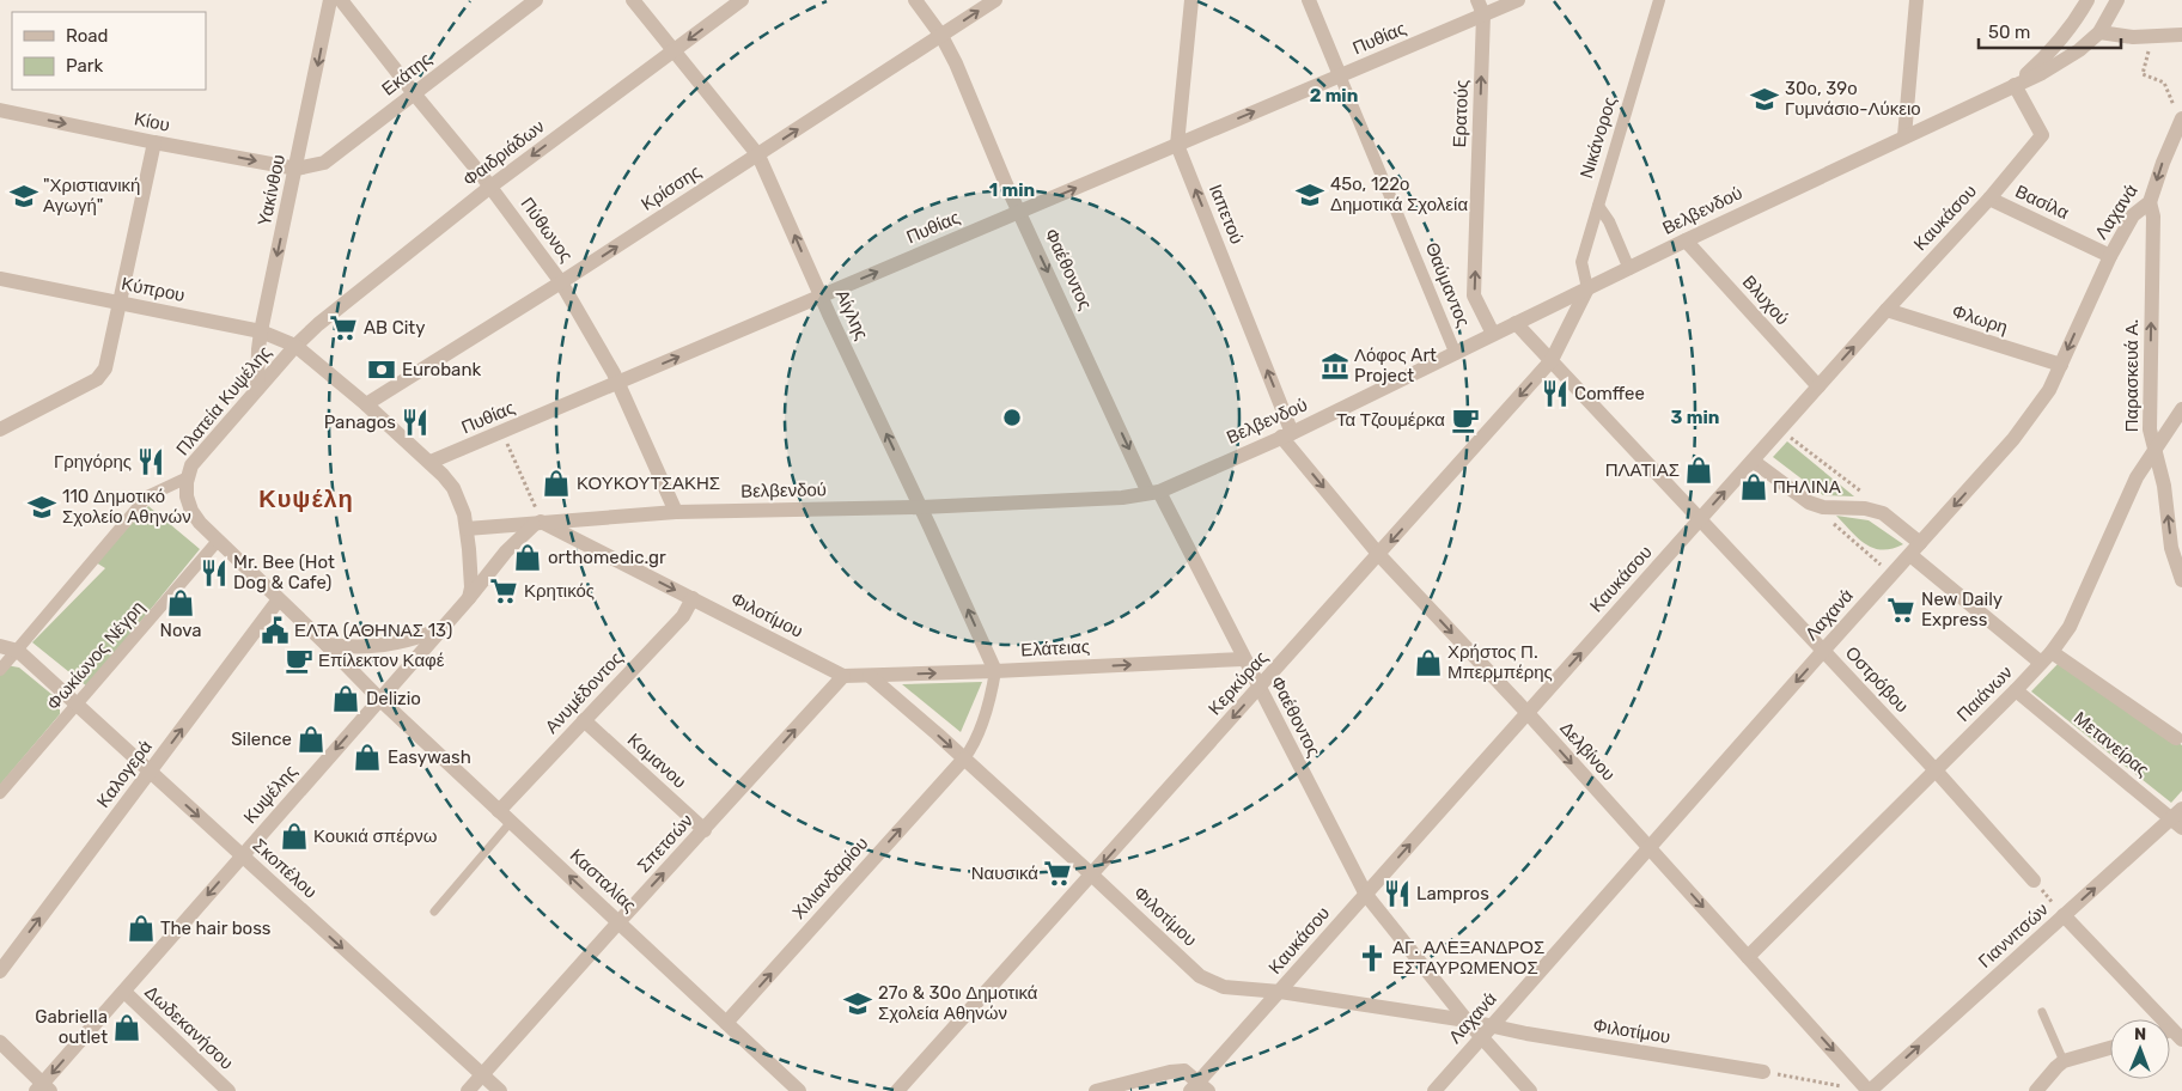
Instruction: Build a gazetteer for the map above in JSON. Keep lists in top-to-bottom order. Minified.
{"streets":{"street":["Πυθίας","Εκάτης","Ερατούς","Κίου","Νικάνορος","Φαιδριάδων","Κρίσσης","Υακίνθου","Βασίλα","Βελβενδού","Λαχανά","Ιαπετού","Καυκάσου","Πύθωνος","Φαέθοντος","Θαύμαντος","Κύπρου","Βλυχού","Αίγλης","Φλωρη","Παρασκευά Α.","Πλατεία Κυψέλης","Φιλοτίμου","Ελάτειας","Φωκίωνος Νέγρη","Οστρόβου","Κερκύρας","Ανυμέδοντος","Παιάνων","Μετανείρας","Δελβίνου","Κομανου","Καλογερά","Κυψέλης","Σπετσών","Σκοπέλου","Χιλιανδαρίου","Κασταλίας","Γιαννιτσών","Δωδεκανήσου"]},"crossings":[["Πυθίας","Ερατούς"],["Πυθίας","Ιαπετού"],["Πυθίας","Πύθωνος"],["Πυθίας","Φαέθοντος"],["Πυθίας","Θαύμαντος"],["Πυθίας","Αίγλης"],["Πυθίας","Πλατεία Κυψέλης"],["Εκάτης","Κίου"],["Εκάτης","Υακίνθου"],["Εκάτης","Πύθωνος"],["Ερατούς","Βελβενδού"],["Κίου","Υακίνθου"],["Νικάνορος","Βελβενδού"],["Νικάνορος","Κερκύρας"],["Φαιδριάδων","Πύθωνος"],["Φαιδριάδων","Κύπρου"],["Φαιδριάδων","Αίγλης"],["Φαιδριάδων","Πλατεία Κυψέλης"],["Κρίσσης","Πύθωνος"],["Κρίσσης","Φαέθοντος"],["Κρίσσης","Αίγλης"],["Κρίσσης","Πλατεία Κυψέλης"],["Υακίνθου","Κύπρου"],["Υακίνθου","Πλατεία Κυψέλης"],["Βασίλα","Λαχανά"],["Βασίλα","Καυκάσου"],["Βελβενδού","Ιαπετού"],["Βελβενδού","Καυκάσου"],["Βελβενδού","Πύθωνος"],["Βελβενδού","Φαέθοντος"],["Βελβενδού","Θαύμαντος"],["Βελβενδού","Βλυχού"],["Βελβενδού","Αίγλης"],["Βελβενδού","Πλατεία Κυψέλης"],["Βελβενδού","Φιλοτίμου"],["Βελβενδού","Οστρόβου"],["Βελβενδού","Κερκύρας"],["Βελβενδού","Δελβίνου"],["Βελβενδού","Κυψέλης"],["Λαχανά","Φαέθοντος"],["Λαχανά","Φλωρη"],["Λαχανά","Παρασκευά Α."],["Λαχανά","Φιλοτίμου"],["Λαχανά","Οστρόβου"],["Λαχανά","Δελβίνου"],["Ιαπετού","Δελβίνου"],["Καυκάσου","Φαέθοντος"],["Καυκάσου","Βλυχού"],["Καυκάσου","Φλωρη"],["Καυκάσου","Φιλοτίμου"],["Καυκάσου","Οστρόβου"],["Καυκάσου","Δελβίνου"],["Φαέθοντος","Φιλοτίμου"],["Φαέθοντος","Ελάτειας"],["Φαέθοντος","Κερκύρας"],["Κύπρου","Πλατεία Κυψέλης"],["Αίγλης","Ελάτειας"],["Παρασκευά Α.","Παιάνων"],["Πλατεία Κυψέλης","Φωκίωνος Νέγρη"],["Πλατεία Κυψέλης","Καλογερά"],["Πλατεία Κυψέλης","Κυψέλης"],["Πλατεία Κυψέλης","Κασταλίας"],["Φιλοτίμου","Ελάτειας"],["Φιλοτίμου","Κερκύρας"],["Φιλοτίμου","Ανυμέδοντος"],["Φιλοτίμου","Κυψέλης"],["Φιλοτίμου","Σπετσών"],["Φιλοτίμου","Χιλιανδαρίου"],["Φωκίωνος Νέγρη","Σκοπέλου"],["Οστρόβου","Κερκύρας"],["Οστρόβου","Παιάνων"],["Κερκύρας","Δελβίνου"],["Ανυμέδοντος","Κομανου"],["Ανυμέδοντος","Κασταλίας"],["Παιάνων","Μετανείρας"],["Παιάνων","Δελβίνου"],["Μετανείρας","Γιαννιτσών"],["Δελβίνου","Γιαννιτσών"],["Κομανου","Σπετσών"],["Καλογερά","Σκοπέλου"],["Κυψέλης","Σκοπέλου"],["Κυψέλης","Κασταλίας"],["Κυψέλης","Δωδεκανήσου"],["Σπετσών","Σκοπέλου"],["Σπετσών","Κασταλίας"],["Χιλιανδαρίου","Κασταλίας"]],"one_way":["Πυθίας","Ερατούς","Κίου","Φαιδριάδων","Κρίσσης","Υακίνθου","Λαχανά","Ιαπετού","Καυκάσου","Αίγλης","Παρασκευά Α.","Ελάτειας","Κερκύρας","Δελβίνου","Καλογερά","Κυψέλης","Σπετσών","Σκοπέλου","Χιλιανδαρίου","Γιαννιτσών"],"districts":["Κυψέλη"],"places":{"school or university":["30ο, 39ο Γυμνάσιο-Λύκειο","45ο, 122ο Δημοτικά Σχολεία","\"Χριστιανική Αγωγή\"","110 Δημοτικό Σχολείο Αθηνών","27ο & 30ο Δημοτικά Σχολεία Αθηνών"],"supermarket":["AB City","Κρητικός","New Daily Express","Ναυσικά"],"museum":["Λόφος Art Project"],"bank":["Eurobank"],"restaurant":["Comffee","Panagos","Γρηγόρης","Mr. Bee (Hot Dog & Cafe)","Lampros"],"cafe":["Τα Τζουμέρκα","Επίλεκτον Καφέ"],"shop":["ΠΛΑΤΙΑΣ","ΚΟΥΚΟΥΤΣΑΚΗΣ","ΠΗΛΙΝΑ","orthomedic.gr","Nova","Χρήστος Π. Μπερμπέρης","Delizio","Silence","Easywash","Κουκιά σπέρνω","The hair boss","Gabriella outlet"],"public building":["ΕΛΤΑ (ΑΘΗΝΑΣ 13)"],"church":["ΑΓ. ΑΛΕΞΑΝΔΡΟΣ ΕΣΤΑΥΡΩΜΕΝΟΣ"]},"legend":["Road","Park"],"scale_bar":"50 m","north":"top","rings":["2 min","1 min","3 min"]}
